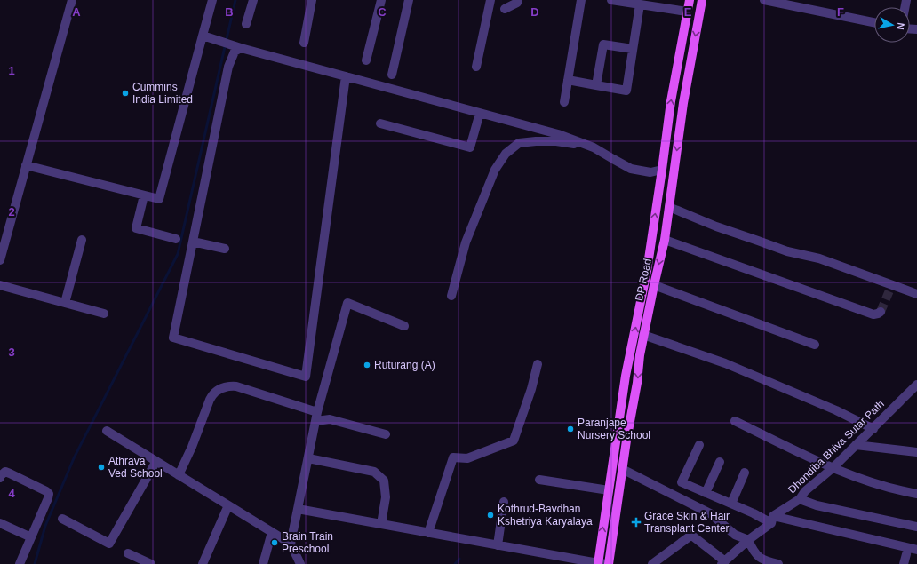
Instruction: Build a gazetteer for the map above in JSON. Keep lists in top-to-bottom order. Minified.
{"streets":{"main road":["DP Road"],"street":["Dhondiba Bhiva Sutar Path"]},"places":{"other":["Cummins India Limited","Ruturang (A)","Paranjape Nursery School","Athrava Ved School","Kothrud-Bavdhan Kshetriya Karyalaya","Brain Train Preschool"],"health":["Grace Skin & Hair Transplant Center"]},"north":"right","grid":{"columns":["A","B","C","D","E","F"],"rows":["1","2","3","4"]}}
